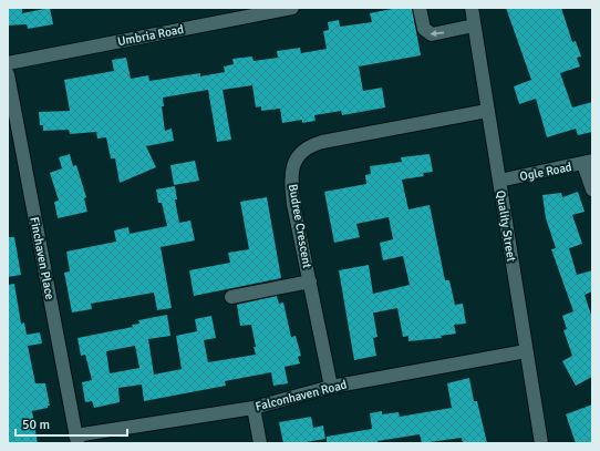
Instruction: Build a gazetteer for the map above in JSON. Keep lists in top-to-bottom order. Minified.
{"streets":{"street":["Umbria Road","Ogle Road","Budree Crescent","Quality Street","Finchaven Place","Falconhaven Road"]},"crossings":[["Ogle Road","Quality Street"],["Budree Crescent","Quality Street"],["Budree Crescent","Falconhaven Road"],["Quality Street","Falconhaven Road"],["Finchaven Place","Falconhaven Road"]],"scale_bar":"50 m"}
